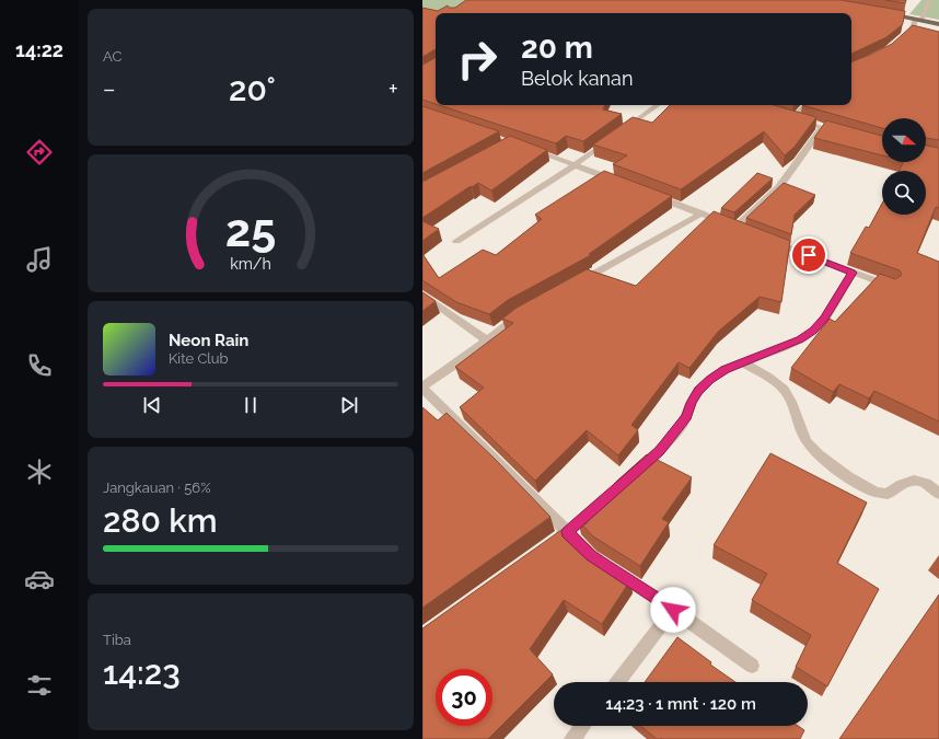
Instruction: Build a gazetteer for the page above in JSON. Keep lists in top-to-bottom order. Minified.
{"north":"right","page":{"tabs":"14:22","tile":["AC",["Jangkauan · 56%","280 km"],["Tiba","14:23"]],"turn":["20 m","Belok kanan"],"heat":["−","20°","+"],"song":["Neon Rain","Kite Club"],"limit":"30","trip":"14:23 · 1 mnt · 120 m","gauge":["25","km/h"]}}
